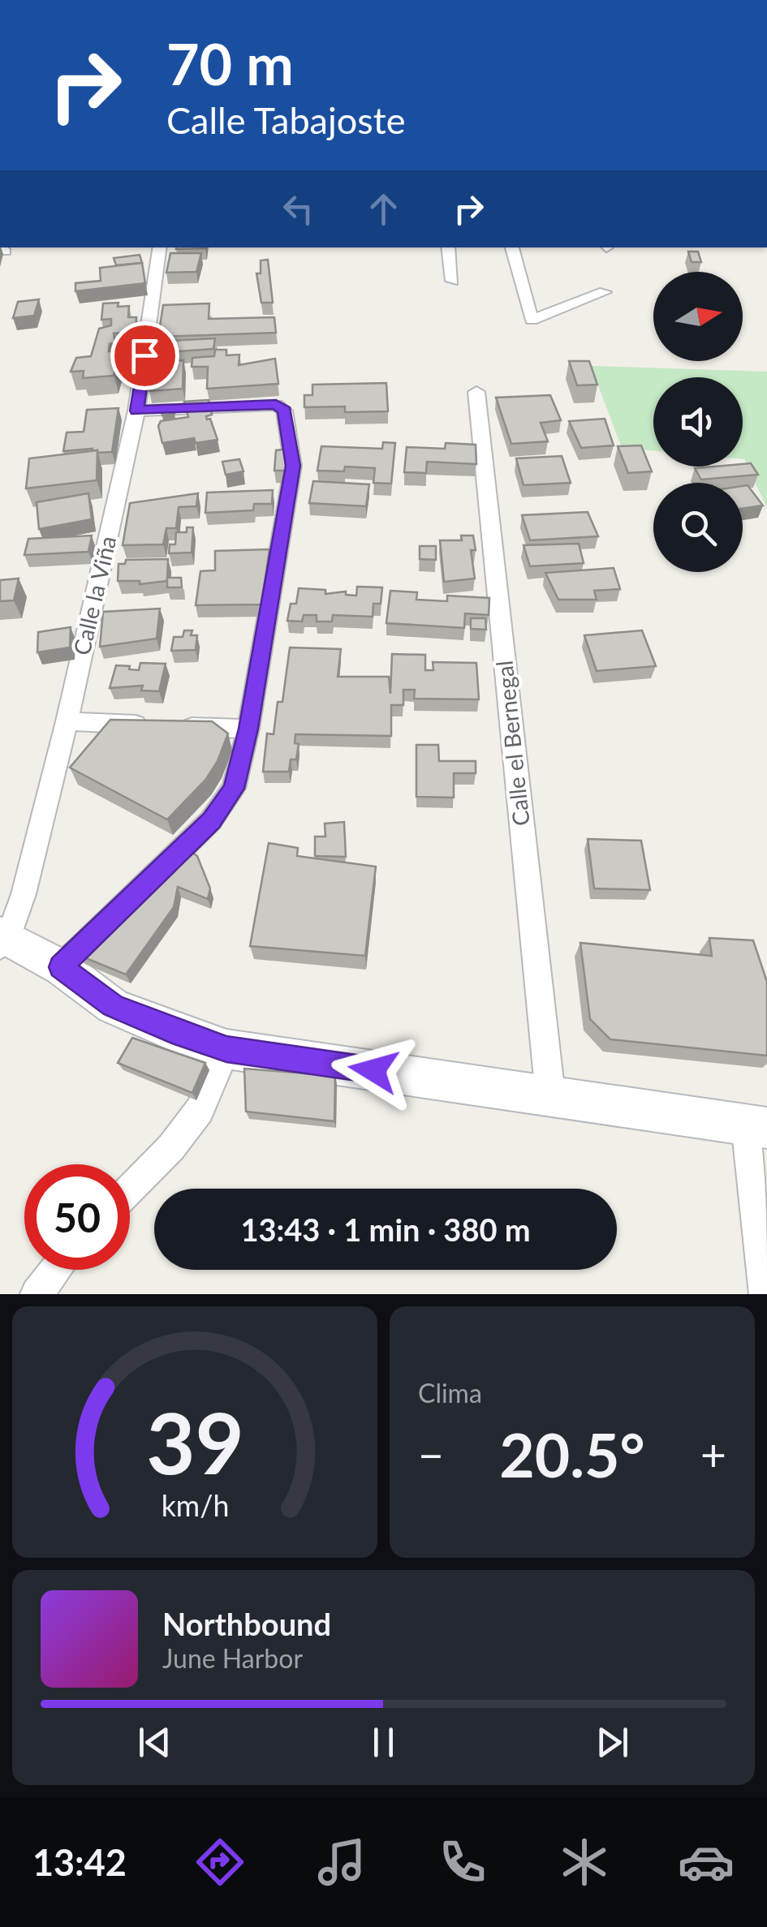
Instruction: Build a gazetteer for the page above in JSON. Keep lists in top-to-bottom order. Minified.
{"streets":{"street":["Calle la Viña","Calle el Bernegal"]},"north":"right","page":{"turn":["70 m","Calle Tabajoste"],"limit":"50","trip":"13:43 · 1 min · 380 m","tile":"Clima","heat":["−","20.5°","+"],"song":["Northbound","June Harbor"],"tabs":"13:42","gauge":["39","km/h"]}}
